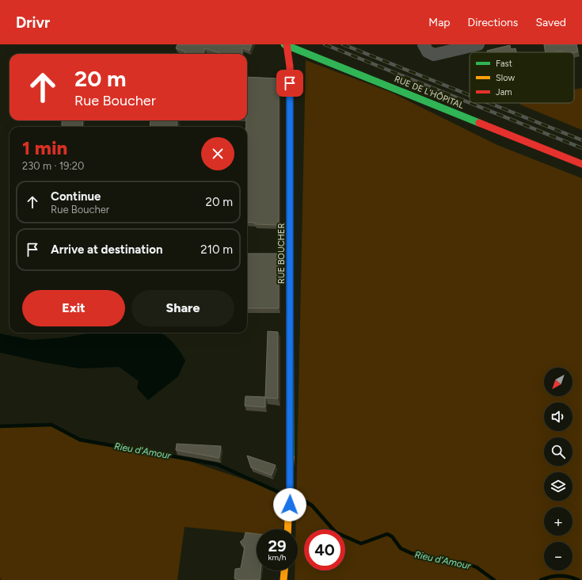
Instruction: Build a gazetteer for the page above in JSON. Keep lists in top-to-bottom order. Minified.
{"streets":{"street":["RUE DE L'HÔPITAL","RUE BOUCHER"]},"crossings":[["RUE DE L'HÔPITAL","RUE BOUCHER"]],"water":["Rieu d'Amour"],"legend":["Fast","Slow","Jam"],"north":"bottom left","page":{"header":"Drivr","nav":["Map","Directions","Saved"],"turn":["20 m","Rue Boucher"],"heading":["1 min","230 m · 19:20"],"list":[{"name":"Continue","note":"Rue Boucher","value":"20 m"},{"name":"Arrive at destination","value":"210 m"}],"buttons":["Exit","Share"],"map_buttons":["+","−"],"speed":"29 km/h","limit":"40"}}
